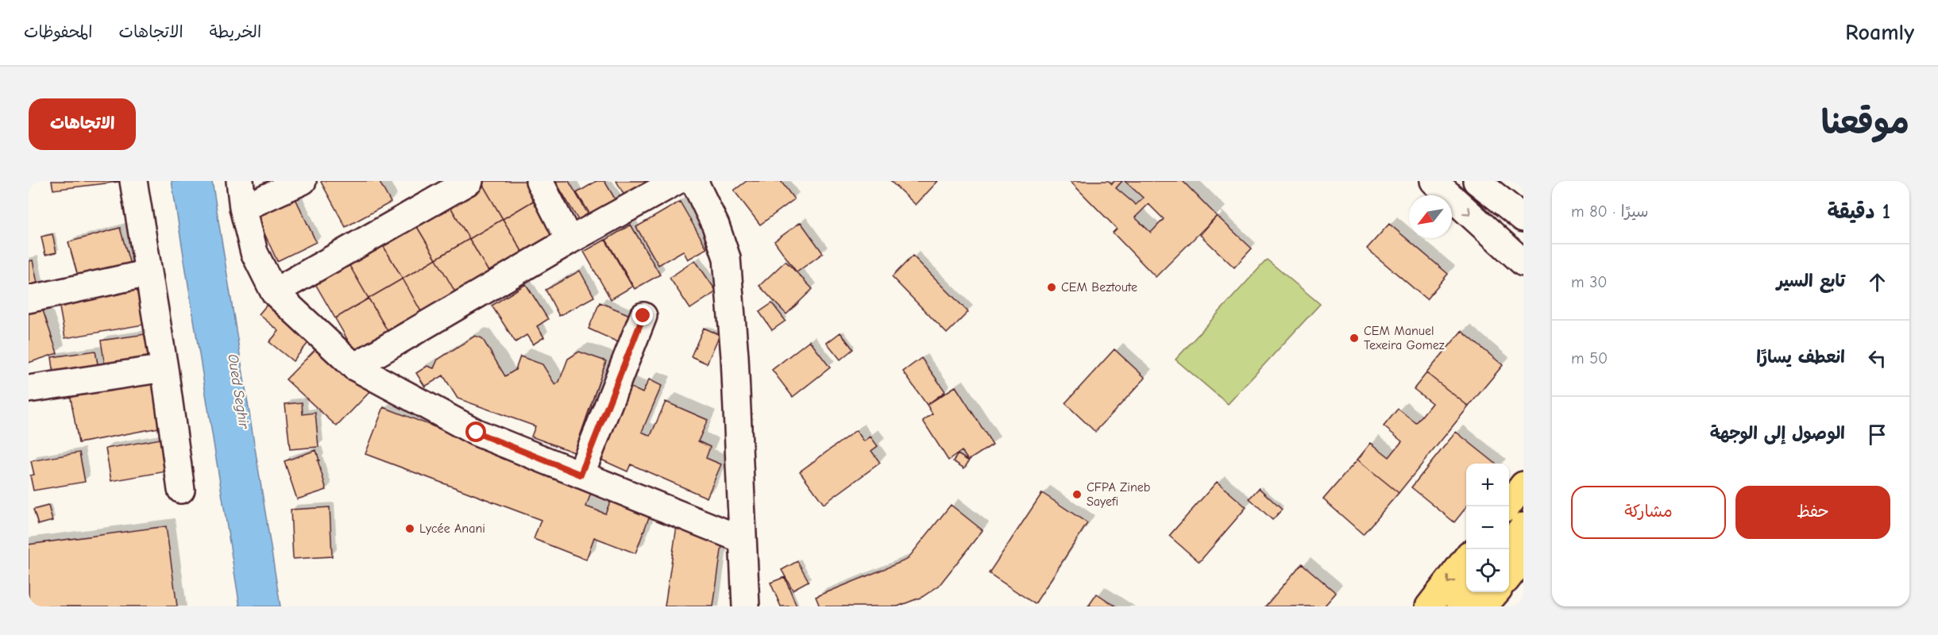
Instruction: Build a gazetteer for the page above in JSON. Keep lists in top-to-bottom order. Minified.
{"water":["Oued Seghir"],"places":["CEM Beztoute","CEM Manuel Texeira Gomez","CFPA Zineb Sayefi","Lycée Anani"],"north":"bottom left","page":{"header":"Roamly","nav":["الخريطة","الاتجاهات","المحفوظات"],"title":"موقعنا","buttons":["الاتجاهات",["حفظ","مشاركة"]],"heading":["1 دقيقة","سيرًا · 80 m"],"list":[["تابع السير","30 m"],["انعطف يسارًا","50 m"],"الوصول إلى الوجهة"],"map_buttons":["+","−"]}}
